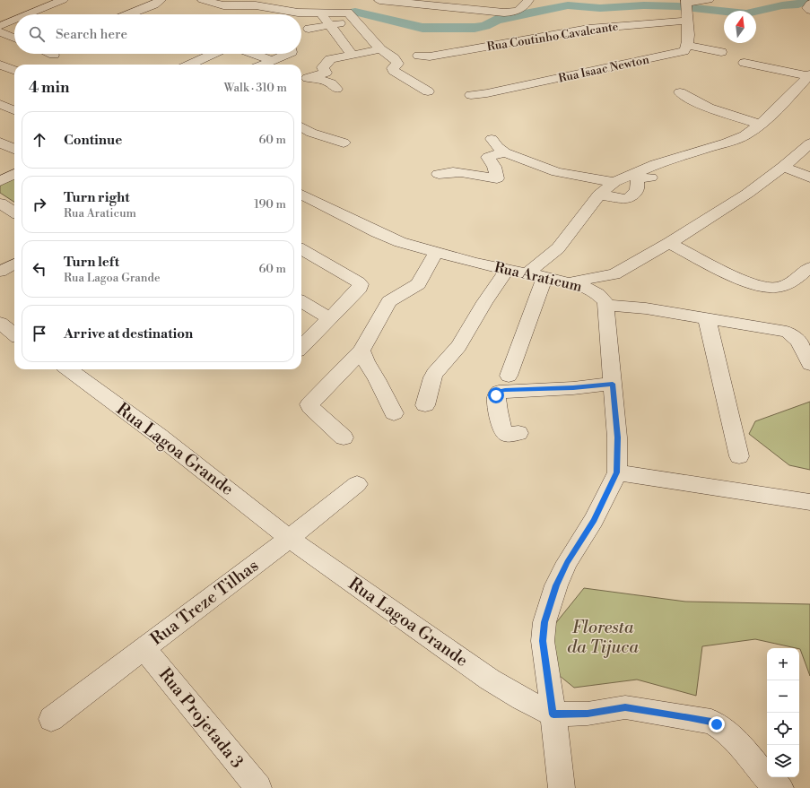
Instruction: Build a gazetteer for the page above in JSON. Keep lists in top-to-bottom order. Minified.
{"streets":{"street":["Rua Coutinho Cavalcante","Rua Isaac Newton","Rua Araticum","Rua Lagoa Grande","Rua Treze Tilhas","Rua Projetada 3"]},"crossings":[["Rua Lagoa Grande","Rua Treze Tilhas"],["Rua Treze Tilhas","Rua Projetada 3"]],"parks":["Floresta da Tijuca"],"north":"top","page":{"search":"Search here","heading":["4 min","Walk · 310 m"],"list":[["Continue","60 m"],["Turn right","Rua Araticum","190 m"],["Turn left","Rua Lagoa Grande","60 m"],"Arrive at destination"],"map_buttons":["+","−"]}}
